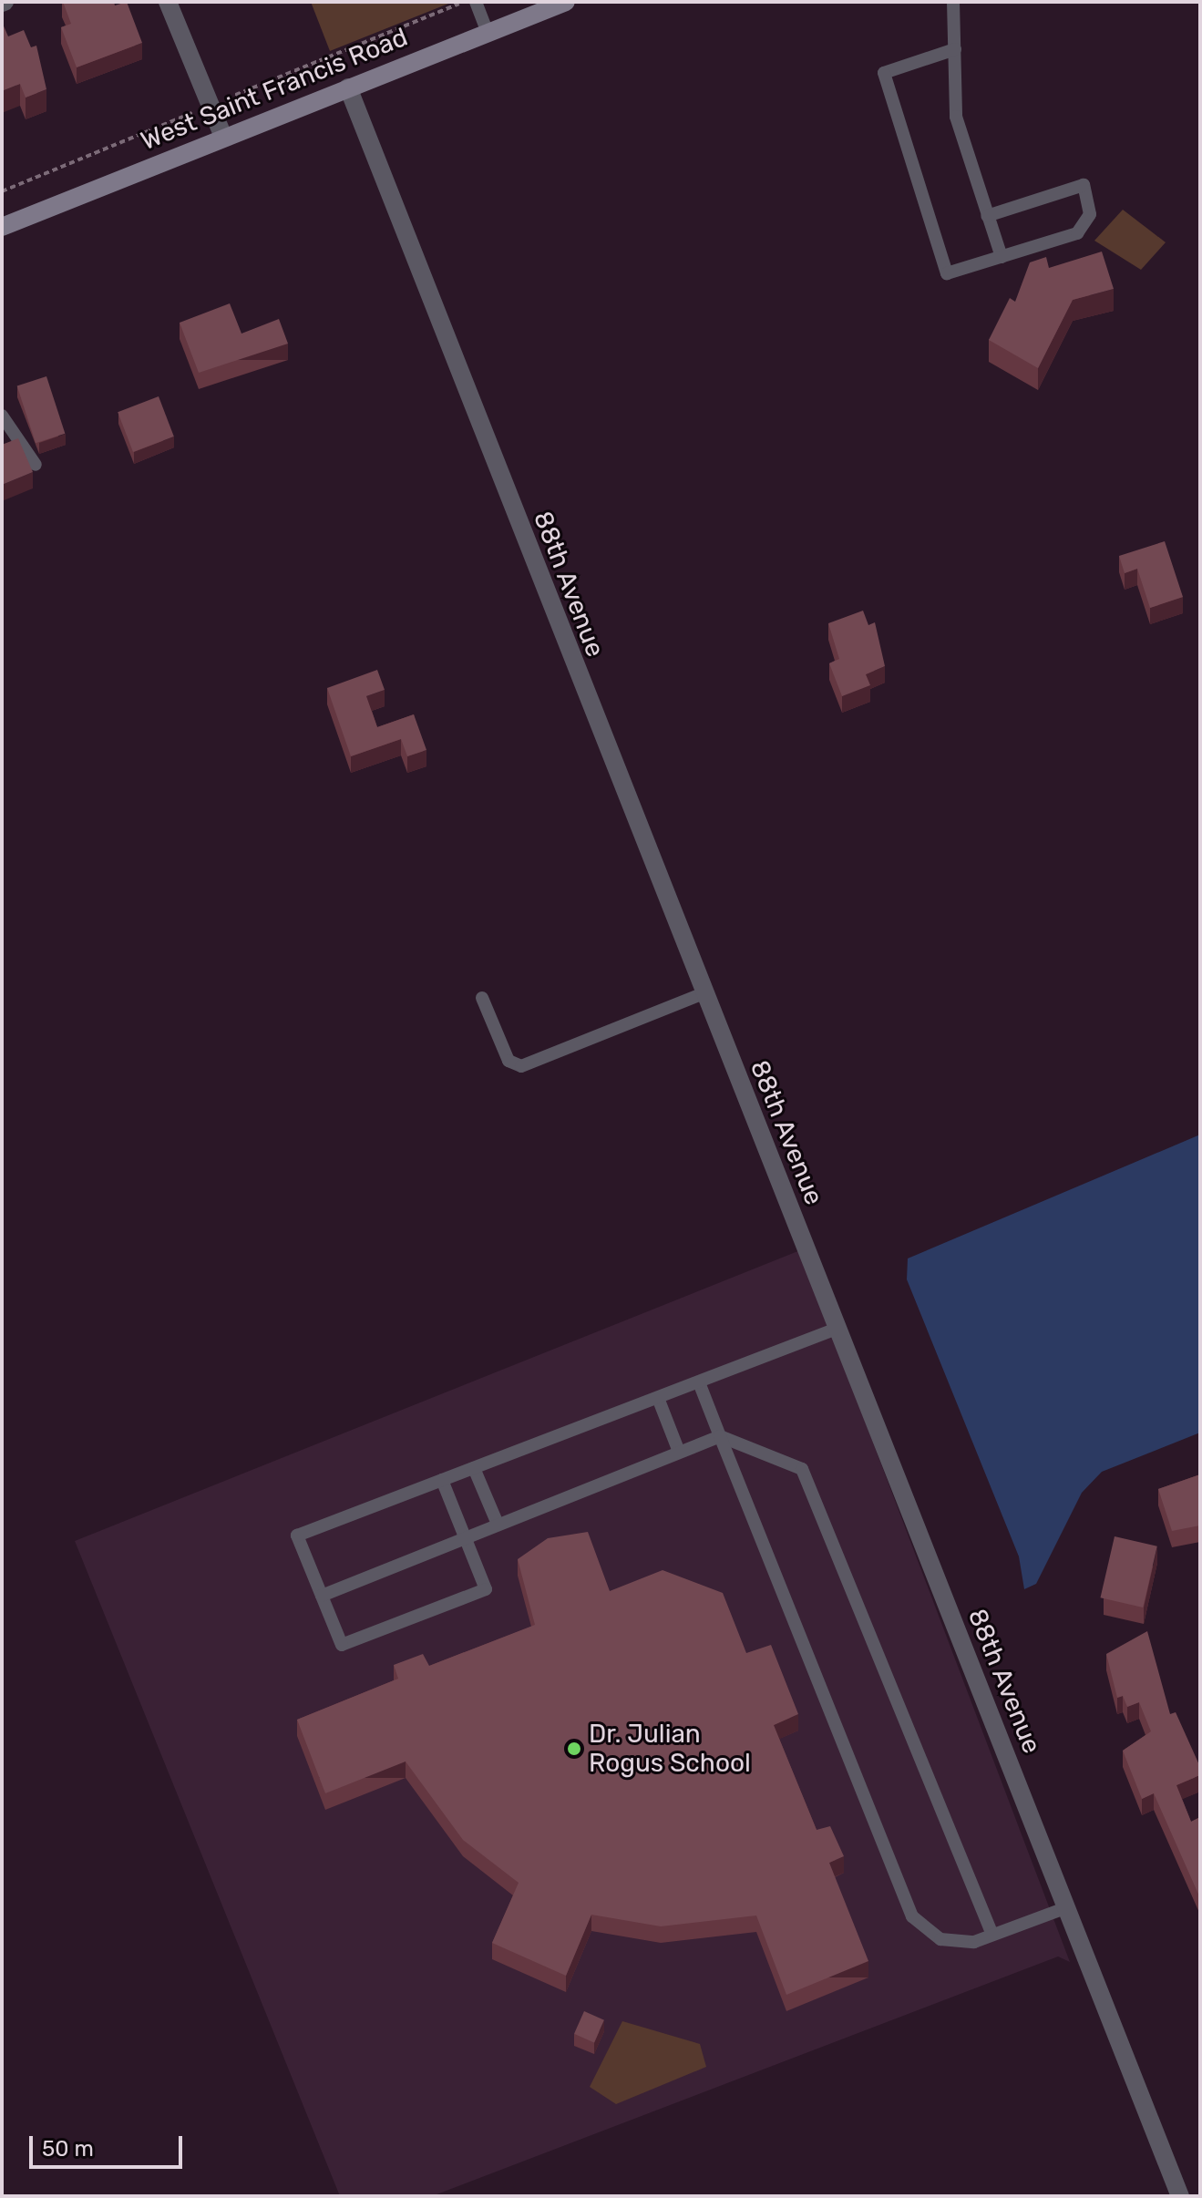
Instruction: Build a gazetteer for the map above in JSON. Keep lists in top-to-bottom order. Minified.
{"streets":{"street":["West Saint Francis Road","88th Avenue"]},"crossings":[["West Saint Francis Road","88th Avenue"]],"places":["Dr. Julian Rogus School"],"scale_bar":"50 m"}
